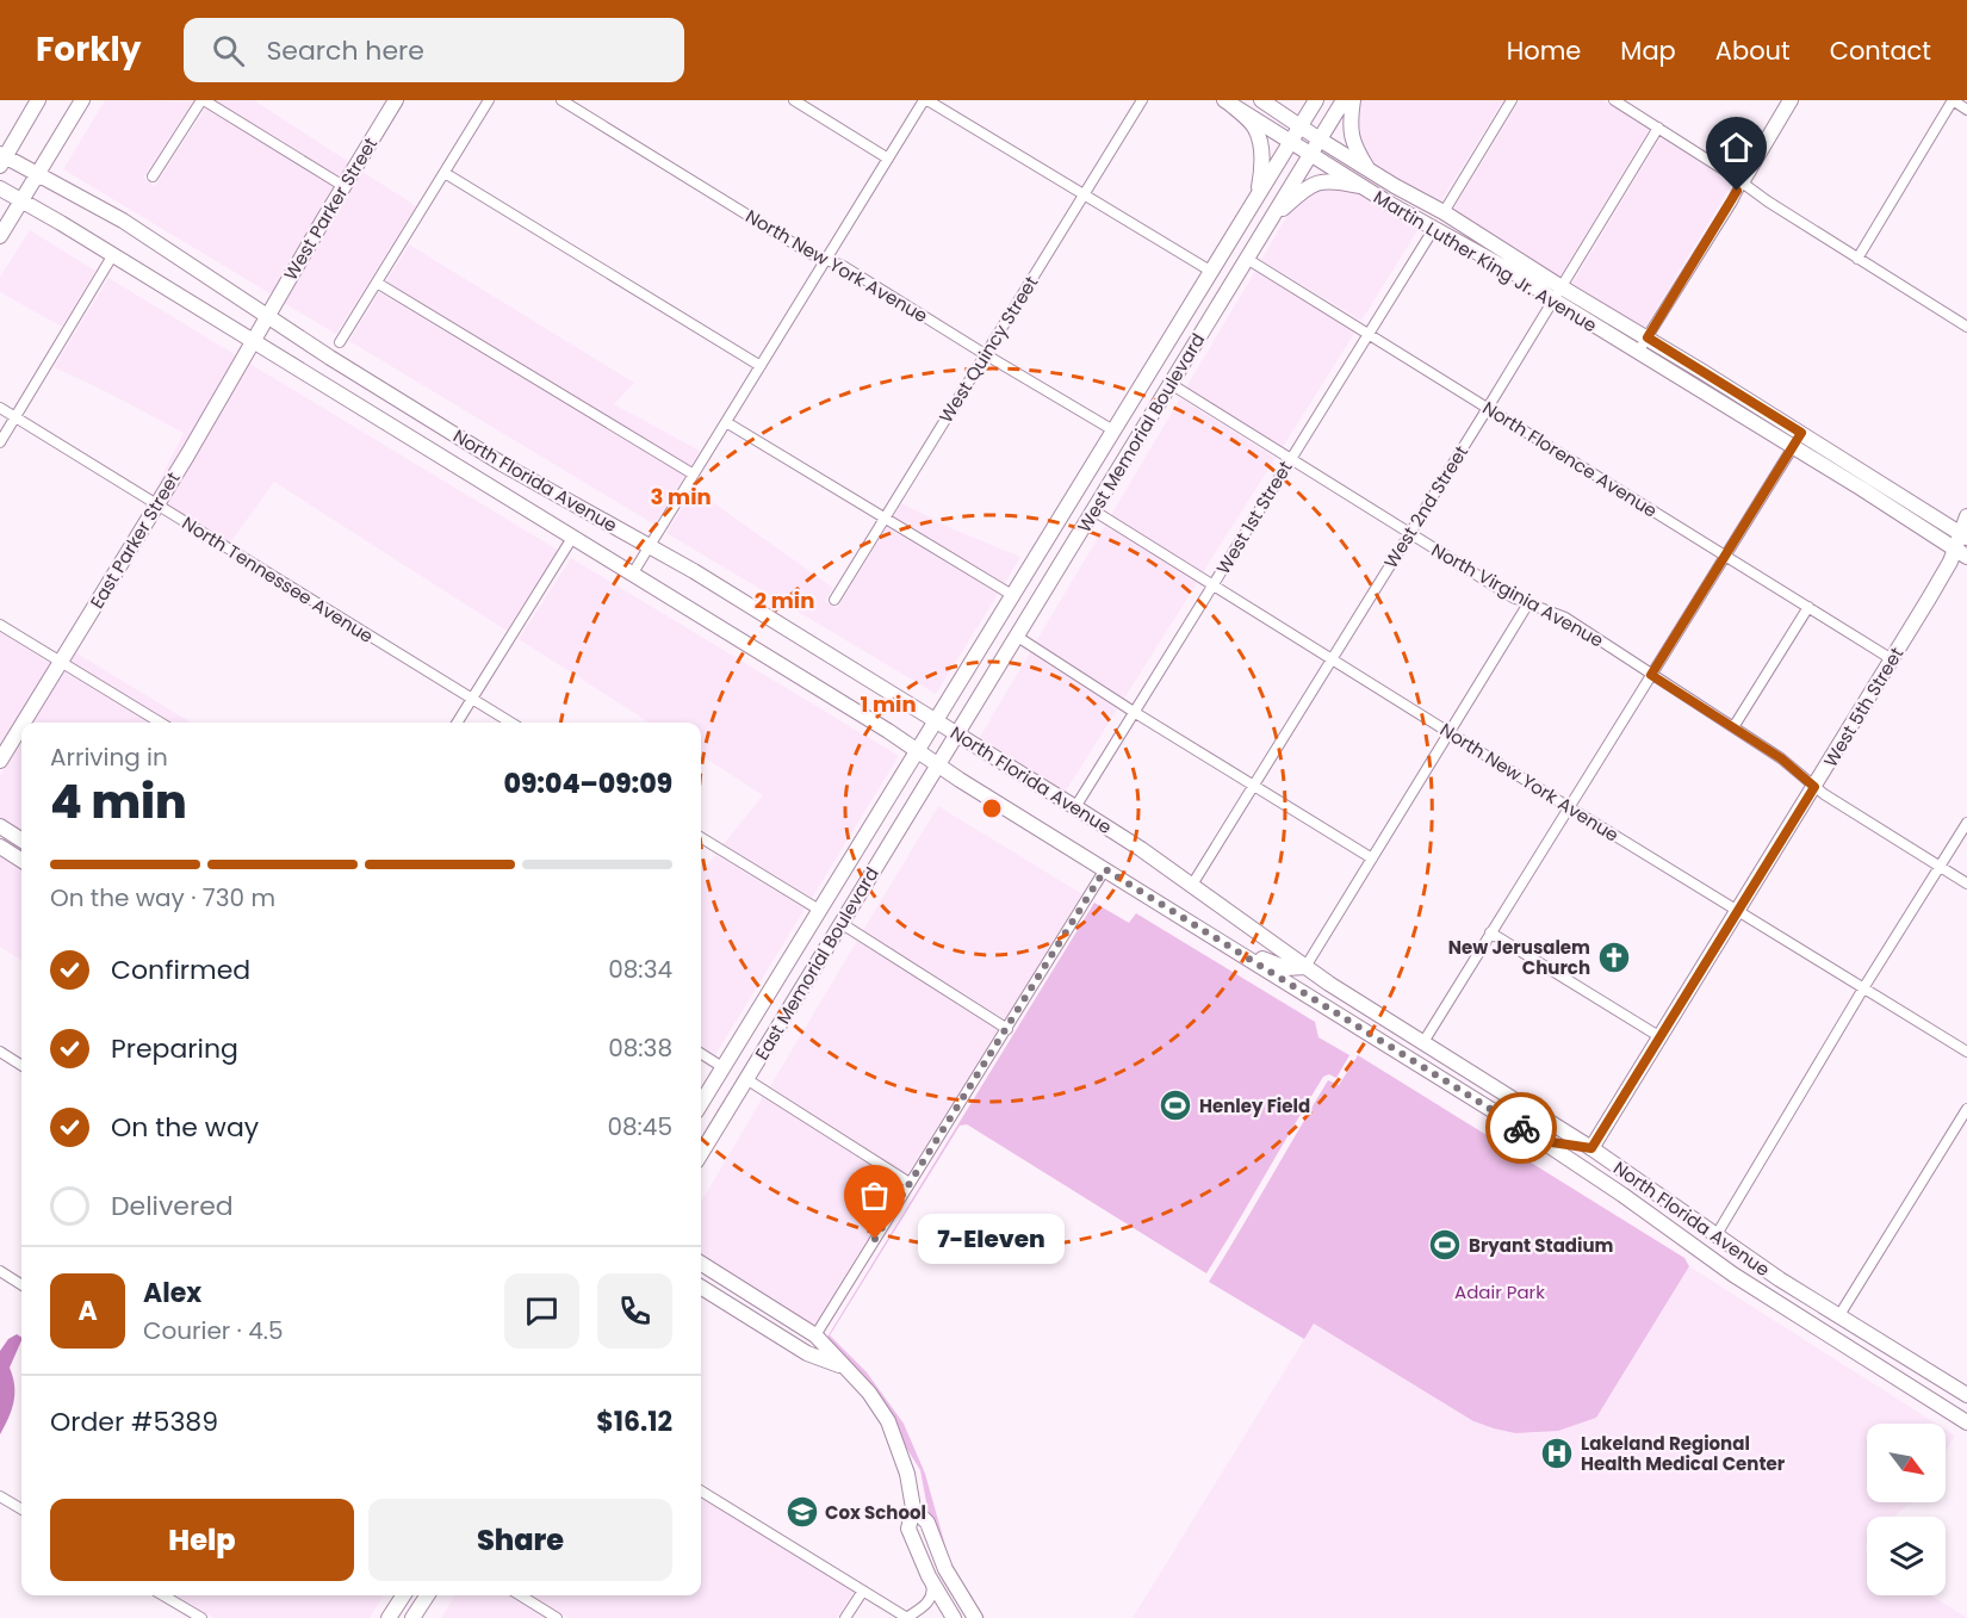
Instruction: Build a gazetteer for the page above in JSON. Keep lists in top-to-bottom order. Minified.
{"streets":{"main road":["West Parker Street","Martin Luther King Jr. Avenue","West Memorial Boulevard","North Florida Avenue","East Parker Street","West 5th Street","East Memorial Boulevard"],"street":["North New York Avenue","West Quincy Street","North Florence Avenue","West 2nd Street","West 1st Street","North Tennessee Avenue","North Virginia Avenue"]},"crossings":[["West Parker Street","North Florida Avenue"],["West Parker Street","East Parker Street"],["Martin Luther King Jr. Avenue","West Memorial Boulevard"],["Martin Luther King Jr. Avenue","West 2nd Street"],["Martin Luther King Jr. Avenue","West 1st Street"],["Martin Luther King Jr. Avenue","West 5th Street"],["North New York Avenue","West Quincy Street"],["North New York Avenue","West Memorial Boulevard"],["North New York Avenue","West 2nd Street"],["North New York Avenue","West 1st Street"],["North New York Avenue","West 5th Street"],["West Memorial Boulevard","North Florence Avenue"],["West Memorial Boulevard","North Florida Avenue"],["West Memorial Boulevard","North Virginia Avenue"],["West Memorial Boulevard","East Memorial Boulevard"],["North Florence Avenue","West 2nd Street"],["North Florence Avenue","West 1st Street"],["North Florence Avenue","West 5th Street"],["North Florida Avenue","West 2nd Street"],["North Florida Avenue","West 1st Street"],["North Florida Avenue","East Parker Street"],["North Florida Avenue","West 5th Street"],["North Florida Avenue","East Memorial Boulevard"],["West 2nd Street","North Virginia Avenue"],["West 1st Street","North Virginia Avenue"],["East Parker Street","North Tennessee Avenue"],["North Virginia Avenue","West 5th Street"]],"parks":["Adair Park"],"places":{"church":["New Jerusalem Church"],"sports":["Henley Field","Bryant Stadium"],"other":["7-Eleven"],"hospital":["Lakeland Regional Health Medical Center"],"school or university":["Cox School"]},"north":"bottom right","page":{"header":"Forkly","search":"Search here","nav":["Home","Map","About","Contact"],"heading":["4 min","Arriving in","09:04–09:09"],"panel":["Alex","Courier · 4.5","Order #5389","$16.12"],"bar":"On the way · 730 m","list":[["Confirmed","08:34"],["Preparing","08:38"],["On the way","08:45"],"Delivered"],"bubble":"7-Eleven","round":"A","buttons":["Help","Share"]},"rings":["3 min","2 min","1 min"]}
